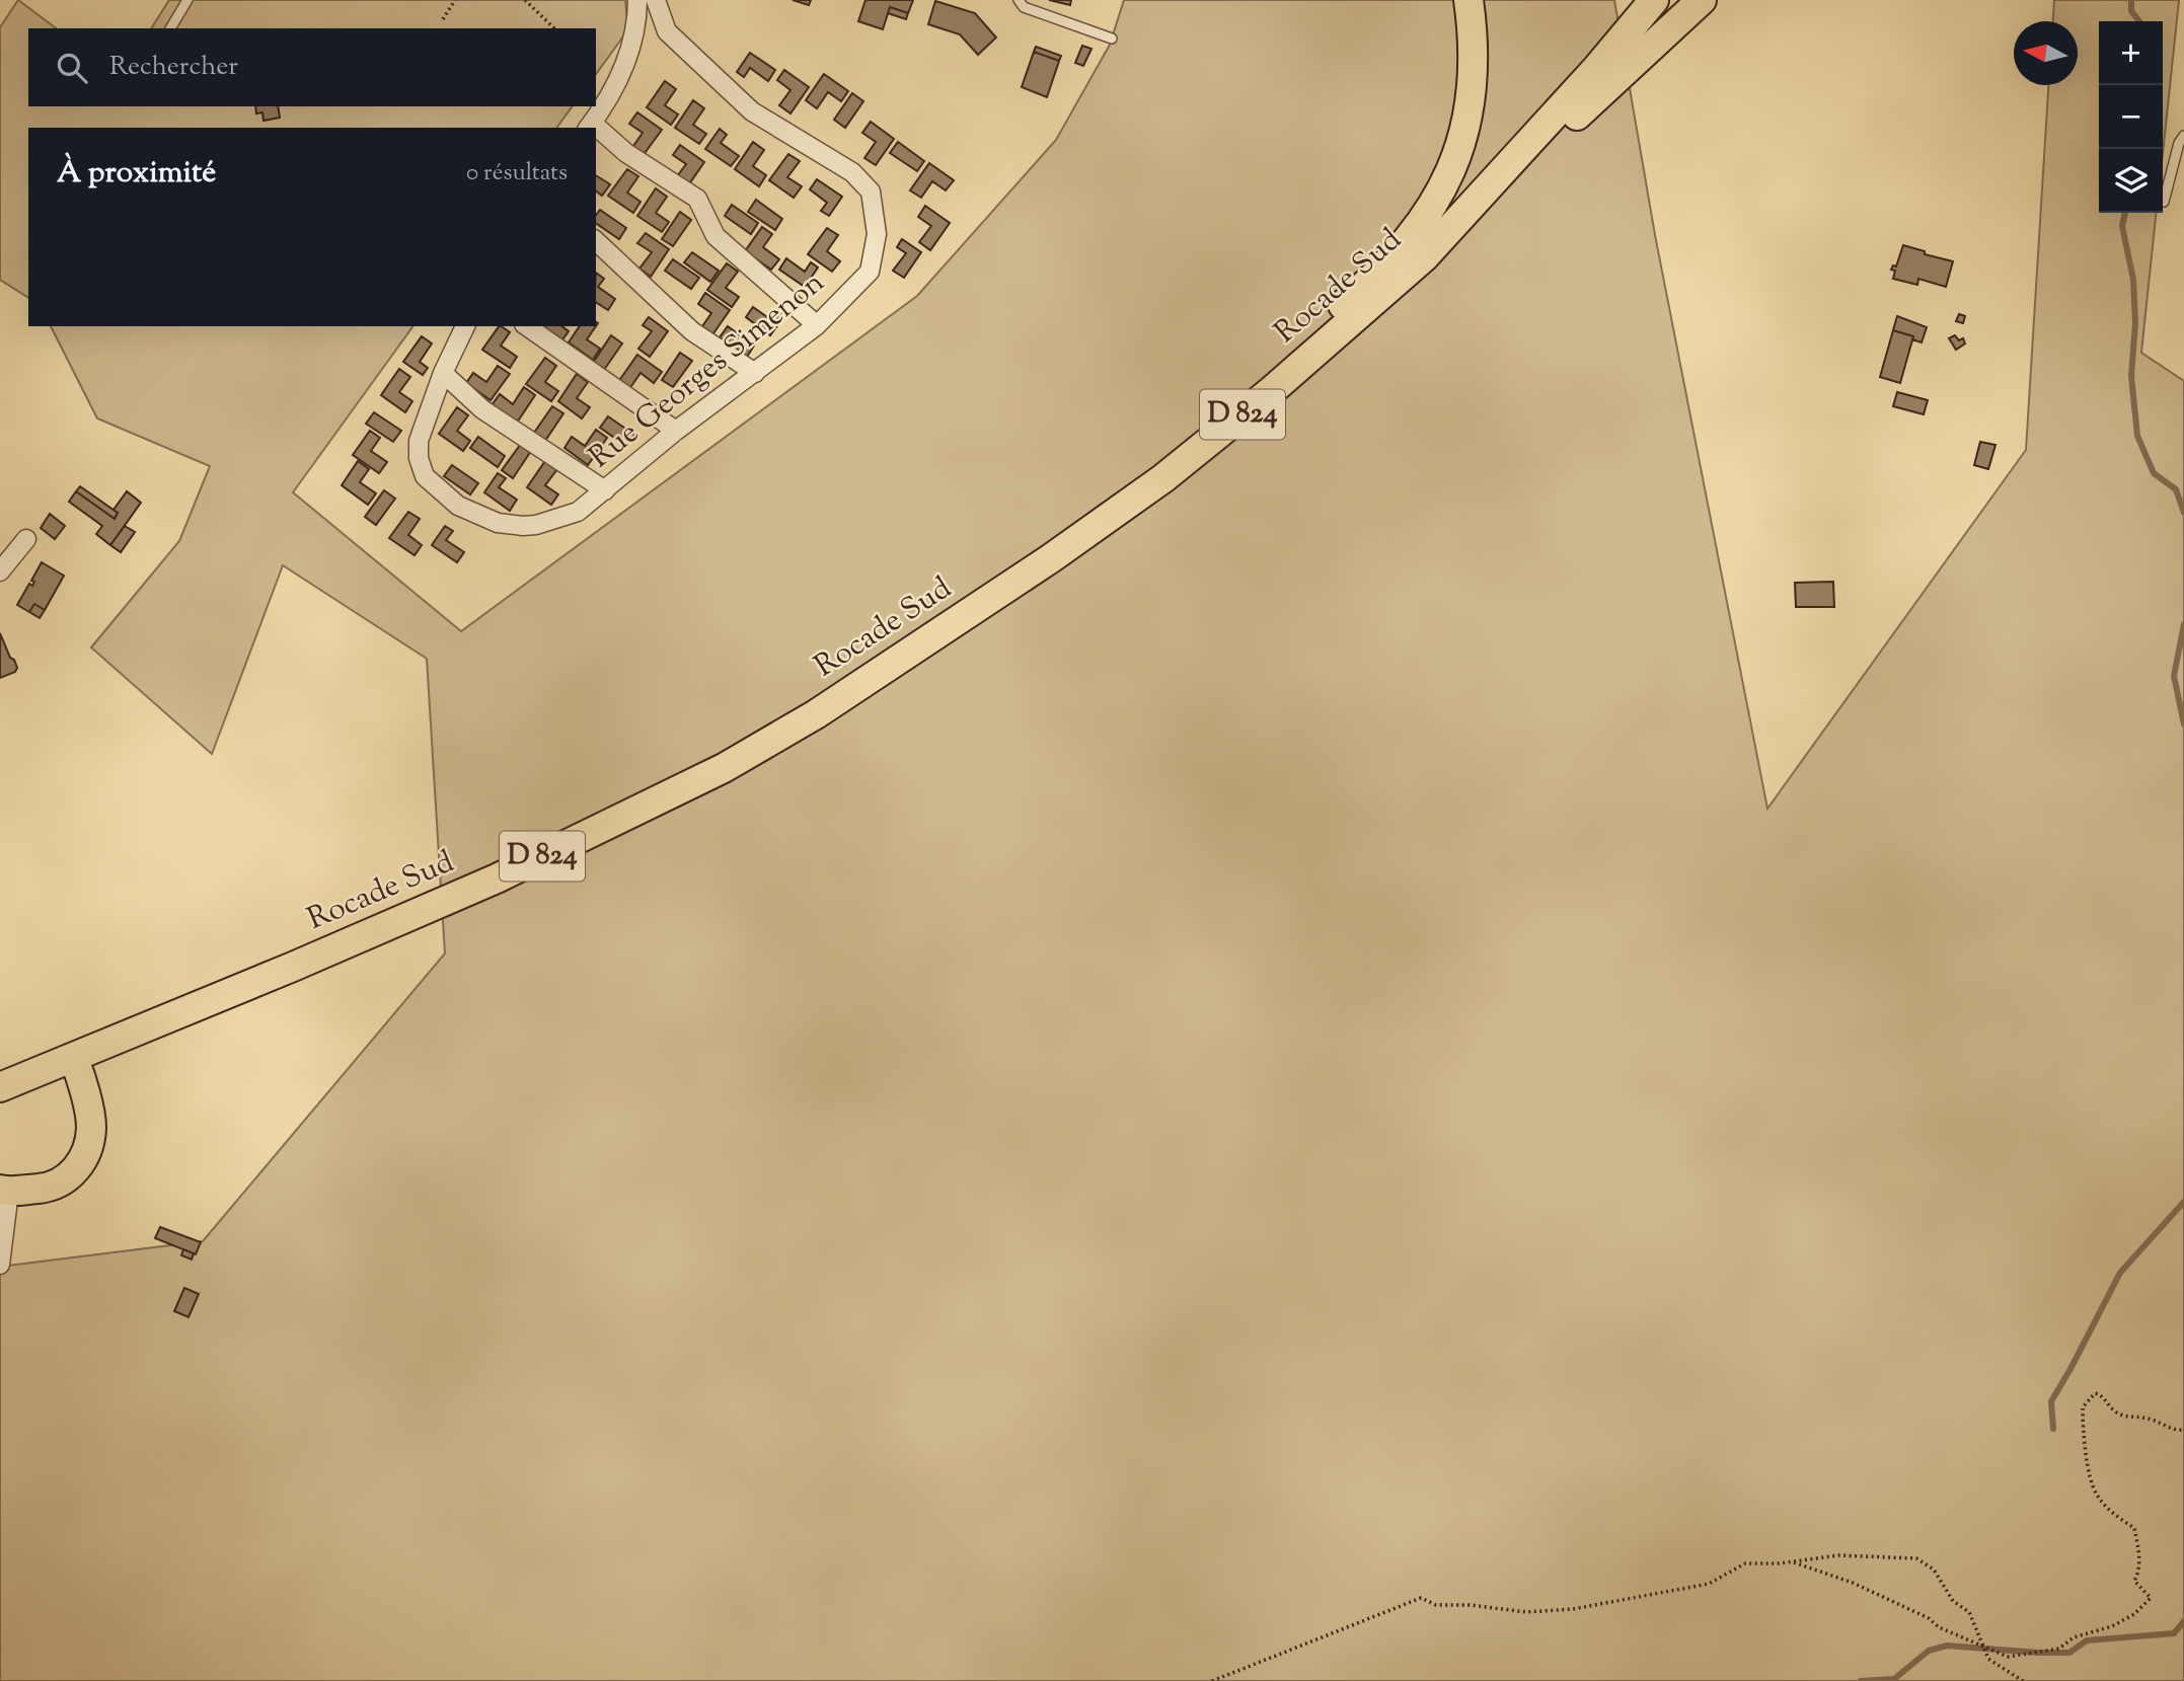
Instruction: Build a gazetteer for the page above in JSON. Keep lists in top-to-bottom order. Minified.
{"streets":{"main road":["Rocade Sud","D 824"],"street":["Rue Georges Simenon"]},"north":"left","page":{"map_buttons":["+","−"],"search":"Rechercher","heading":["À proximité","0 résultats"]}}
